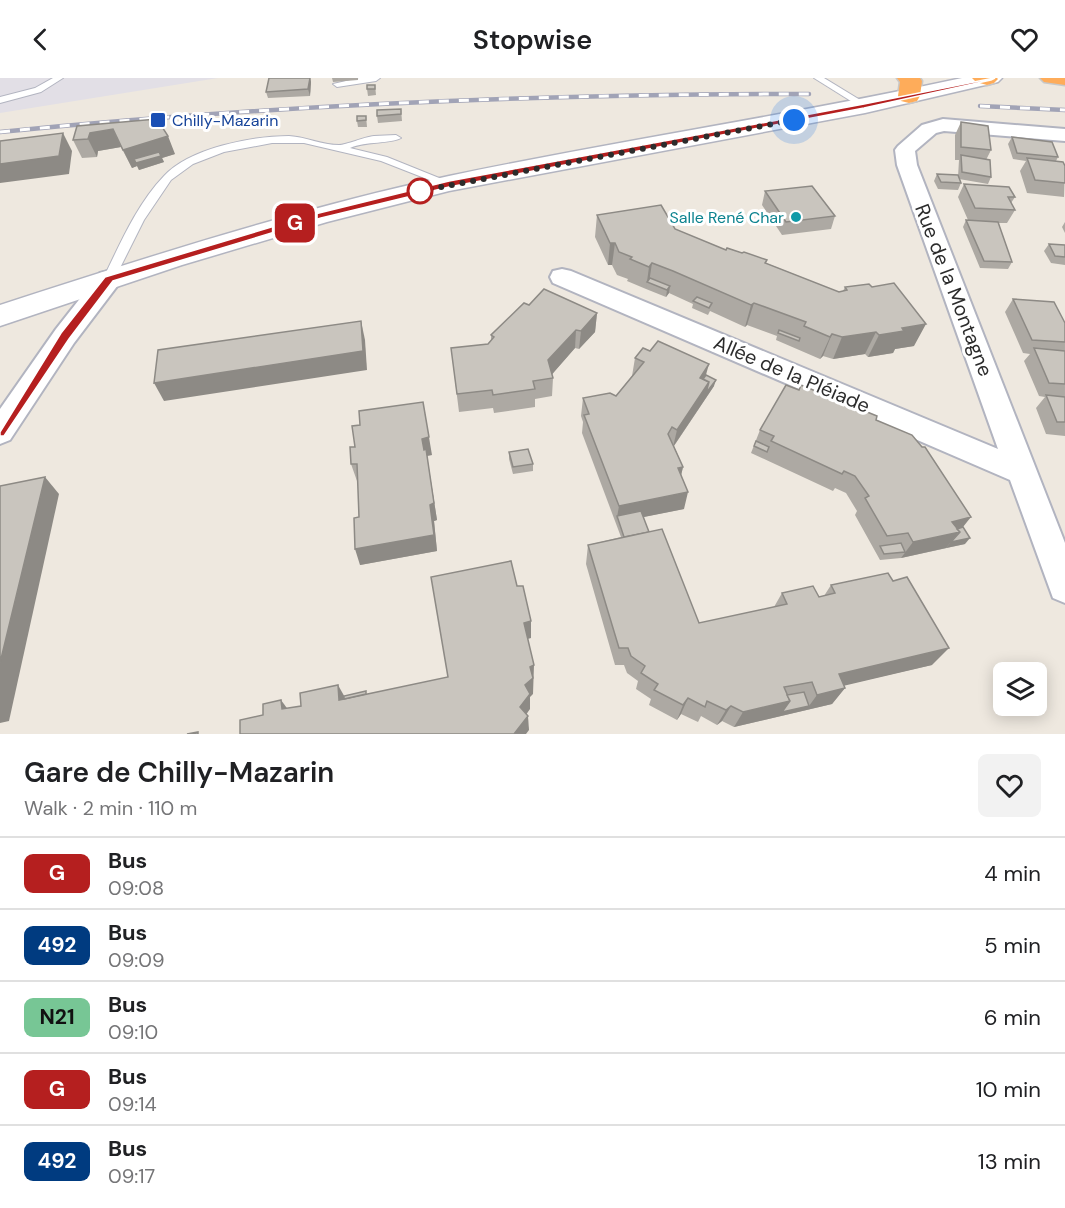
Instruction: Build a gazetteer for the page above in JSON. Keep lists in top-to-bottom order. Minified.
{"streets":{"street":["Rue de la Montagne","Allée de la Pléiade"]},"crossings":[["Rue de la Montagne","Allée de la Pléiade"]],"places":{"transit":["Chilly-Mazarin"],"other":["Salle René Char"]},"lines":["bus line G"],"page":{"header":"Stopwise","on_map":"G","heading":["Gare de Chilly-Mazarin","Walk · 2 min · 110 m"],"list":[{"mark":"G","name":"Bus","note":"09:08","value":"4 min"},{"mark":"492","name":"Bus","note":"09:09","value":"5 min"},{"mark":"N21","name":"Bus","note":"09:10","value":"6 min"},{"mark":"G","name":"Bus","note":"09:14","value":"10 min"},{"mark":"492","name":"Bus","note":"09:17","value":"13 min"}]}}
